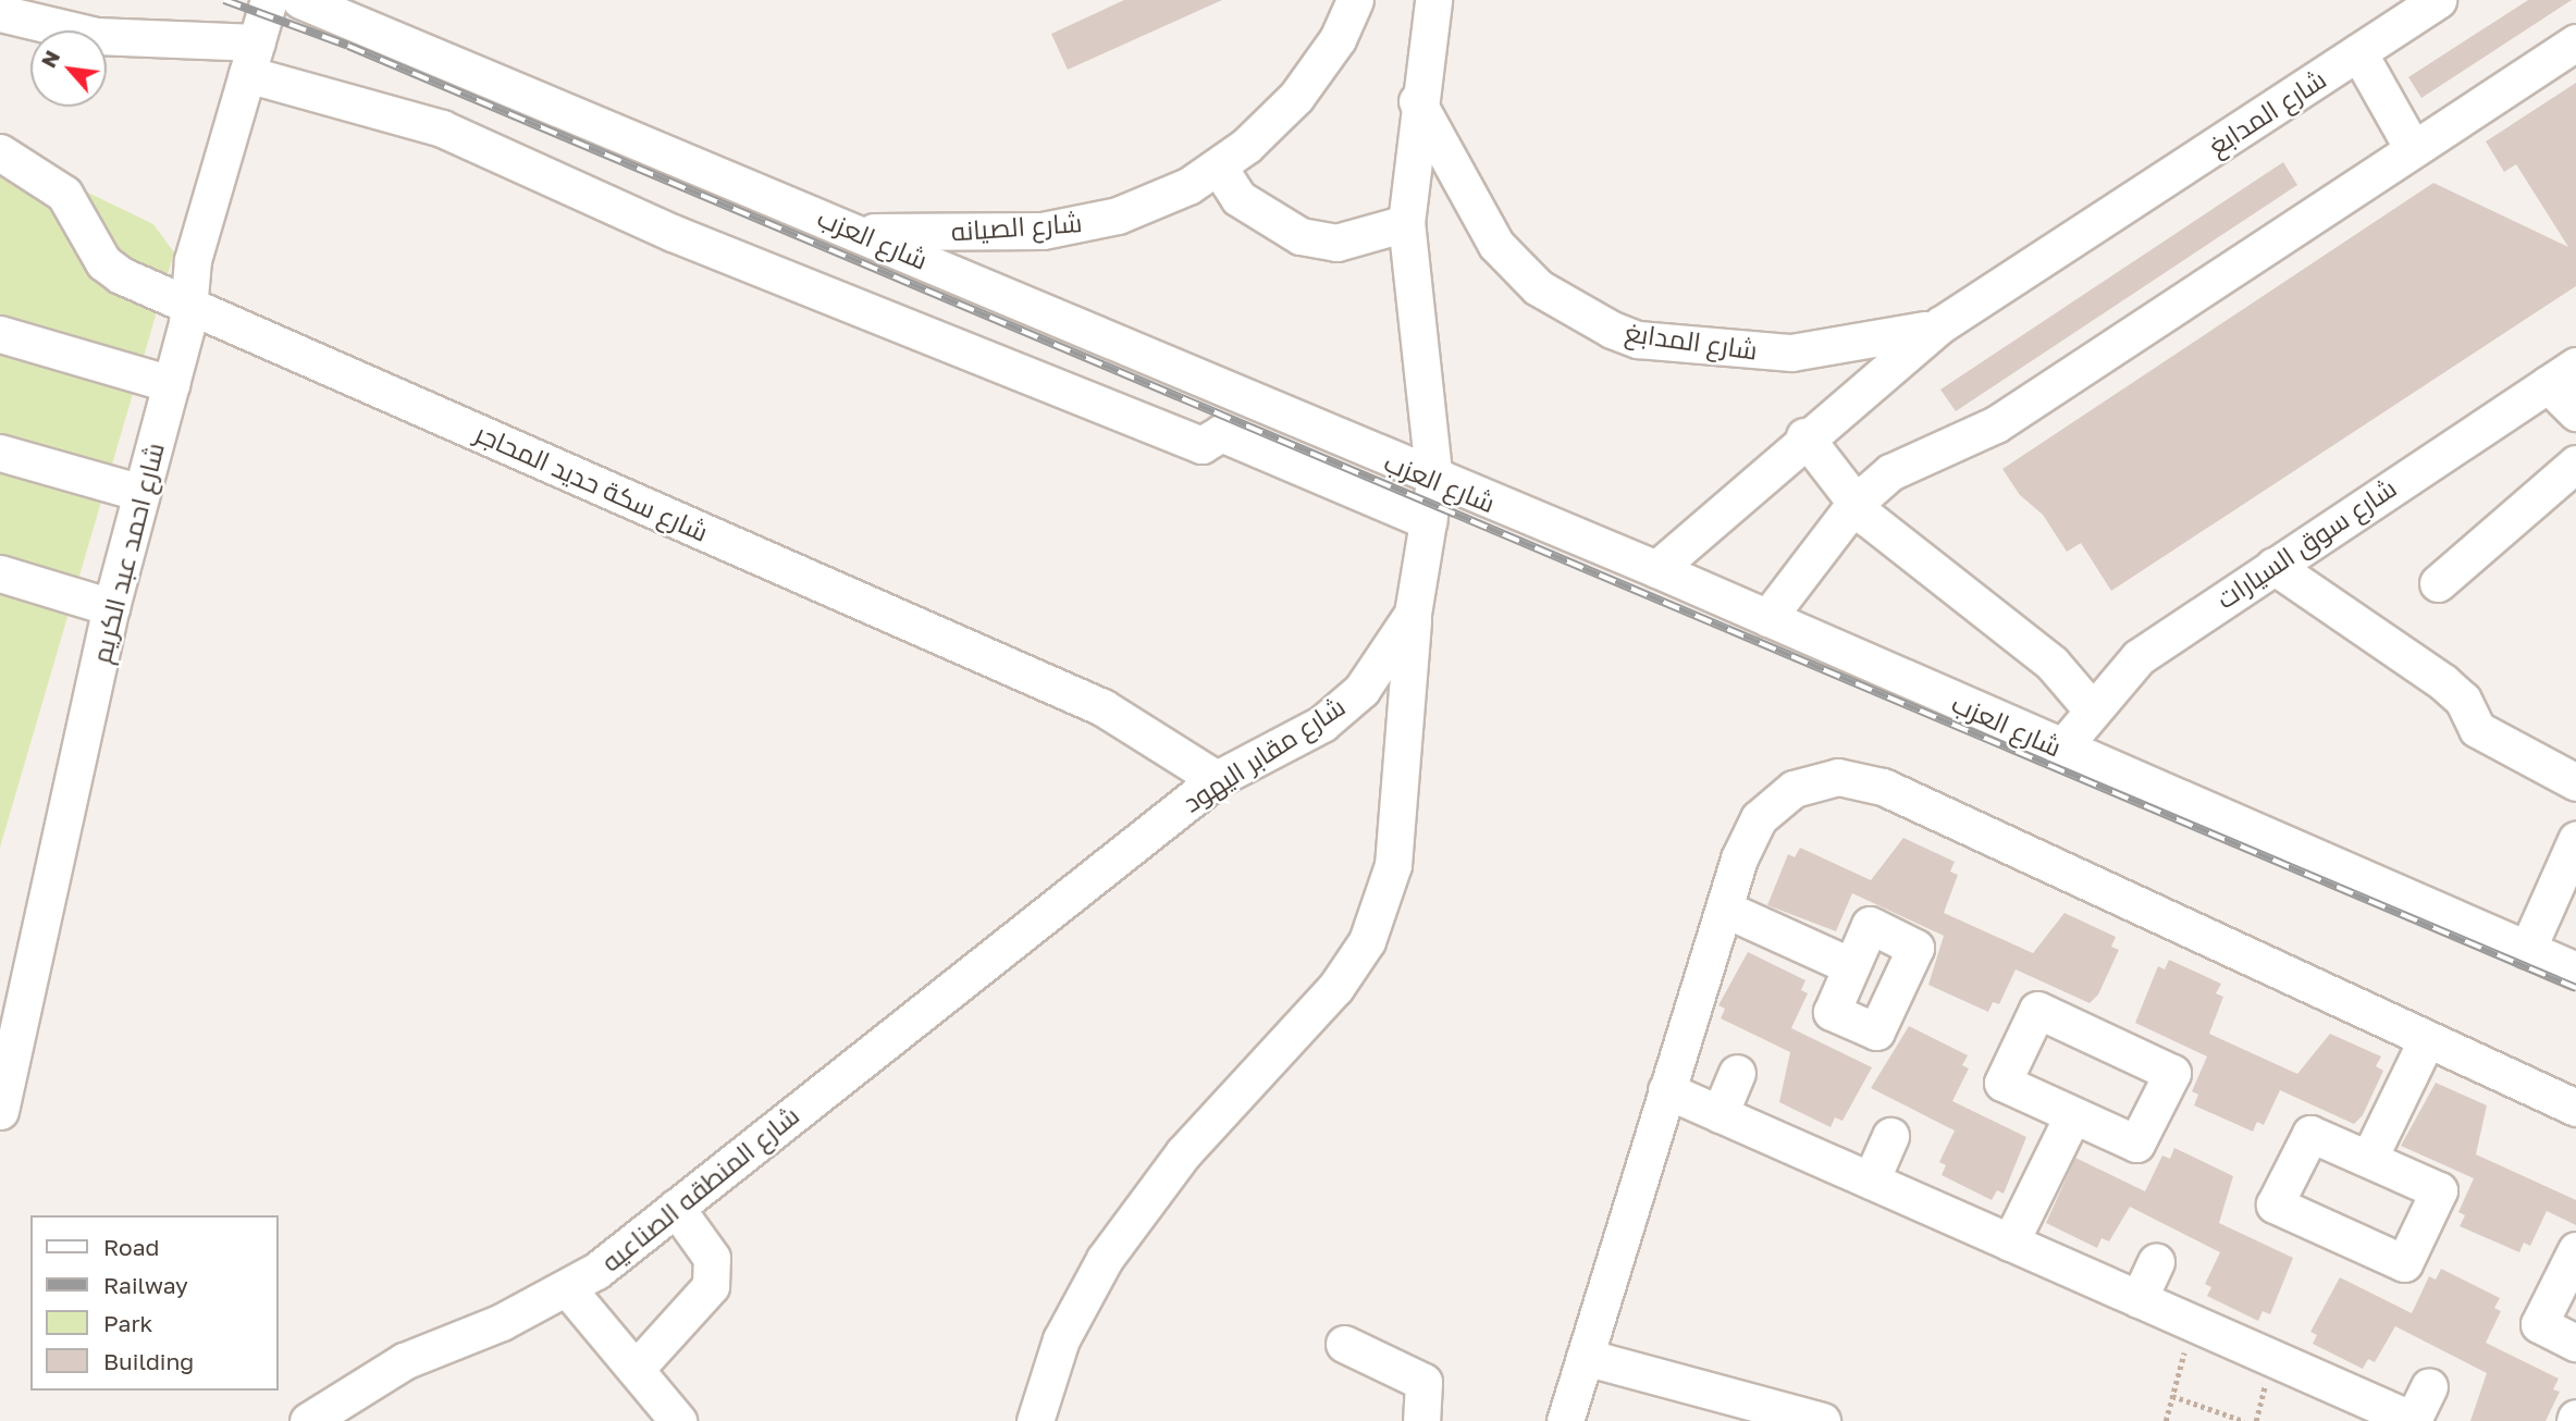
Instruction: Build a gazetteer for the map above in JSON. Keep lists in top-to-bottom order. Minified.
{"streets":{"street":["شارع المدابغ","شارع الصيانه","شارع العزب","شارع سكة حديد المحاجر","شارع سوق السيارات","شارع احمد عبد الكريم","شارع مقابر اليهود","شارع المنطقه الصناعيه"]},"crossings":[["شارع المدابغ","شارع العزب"],["شارع الصيانه","شارع العزب"],["شارع العزب","شارع سوق السيارات"],["شارع العزب","شارع مقابر اليهود"],["شارع سكة حديد المحاجر","شارع احمد عبد الكريم"],["شارع سكة حديد المحاجر","شارع مقابر اليهود"],["شارع مقابر اليهود","شارع المنطقه الصناعيه"]],"legend":["Road","Railway","Park","Building"],"north":"top left"}
